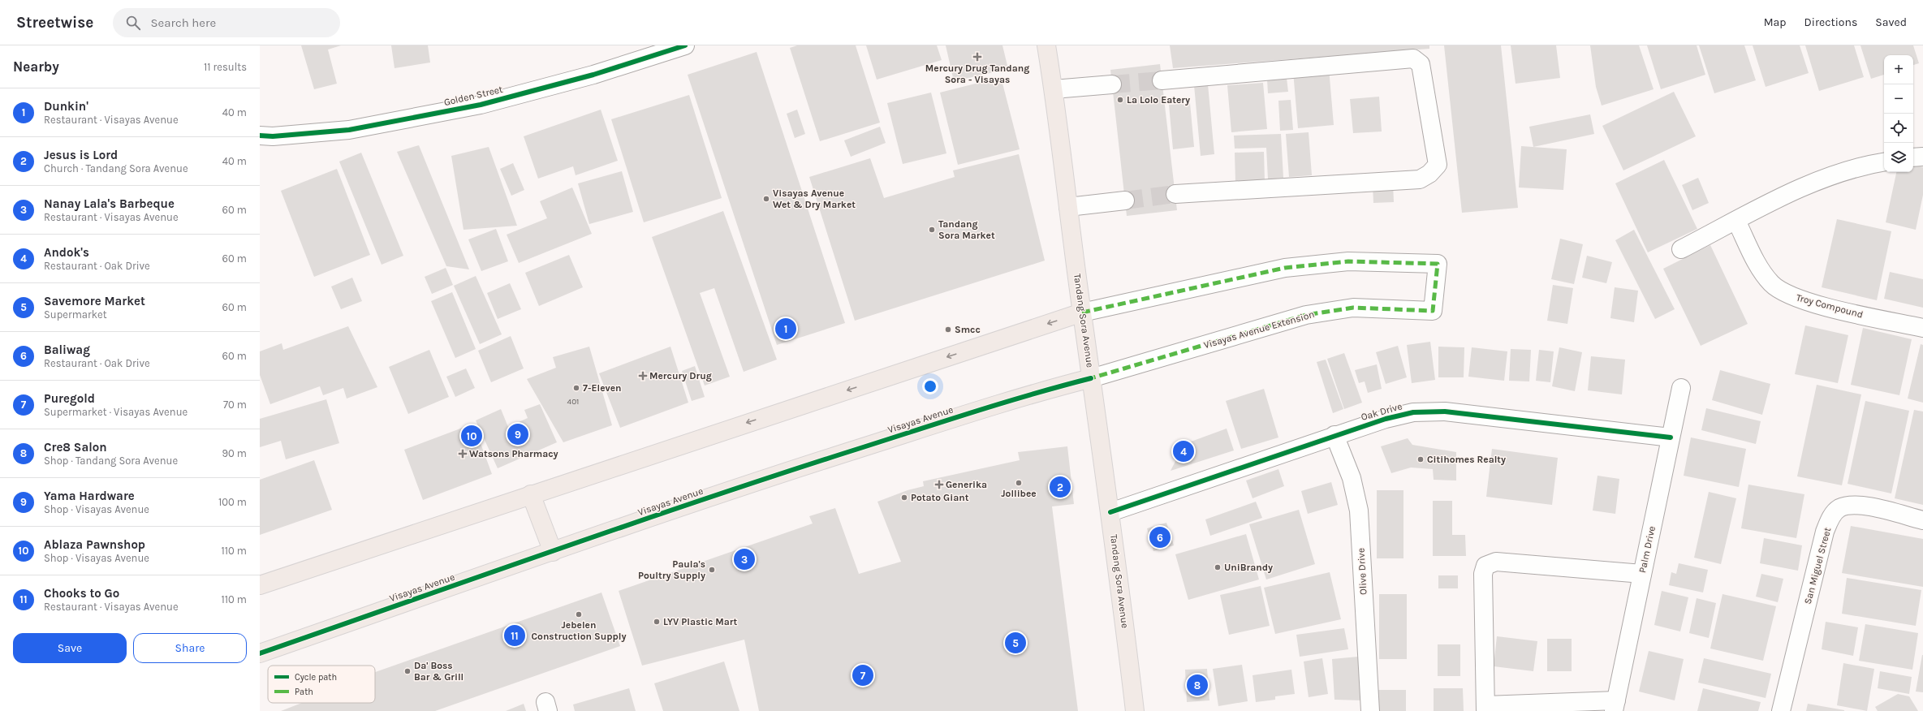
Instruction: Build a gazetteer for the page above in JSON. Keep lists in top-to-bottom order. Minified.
{"streets":{"main road":["Tandang Sora Avenue","Visayas Avenue"],"street":["Golden Street","Troy Compound","Visayas Avenue Extension","Oak Drive","Palm Drive","San Miguel Street","Olive Drive"]},"crossings":[["Tandang Sora Avenue","Visayas Avenue Extension"],["Tandang Sora Avenue","Oak Drive"],["Tandang Sora Avenue","Visayas Avenue"],["Visayas Avenue Extension","Visayas Avenue"],["Oak Drive","Palm Drive"],["Oak Drive","Olive Drive"]],"places":{"health":["Mercury Drug Tandang Sora - Visayas","Mercury Drug","Watsons Pharmacy","Generika"],"other":["La Lolo Eatery","Visayas Avenue Wet & Dry Market","Tandang Sora Market","Smcc","7-Eleven","Citihomes Realty","Jollibee","Potato Giant","UniBrandy","Paula's Poultry Supply","Jebelen Construction Supply","LYV Plastic Mart","Da' Boss Bar & Grill"]},"house_numbers":["401"],"legend":["Cycle path","Path"],"page":{"header":"Streetwise","search":"Search here","nav":["Map","Directions","Saved"],"heading":["Nearby","11 results"],"map_buttons":["+","−"],"list":[{"mark":"1","name":"Dunkin'","note":"Restaurant · Visayas Avenue","value":"40 m"},{"mark":"2","name":"Jesus is Lord","note":"Church · Tandang Sora Avenue","value":"40 m"},{"mark":"3","name":"Nanay Lala's Barbeque","note":"Restaurant · Visayas Avenue","value":"60 m"},{"mark":"4","name":"Andok's","note":"Restaurant · Oak Drive","value":"60 m"},{"mark":"5","name":"Savemore Market","note":"Supermarket","value":"60 m"},{"mark":"6","name":"Baliwag","note":"Restaurant · Oak Drive","value":"60 m"},{"mark":"7","name":"Puregold","note":"Supermarket · Visayas Avenue","value":"70 m"},{"mark":"8","name":"Cre8 Salon","note":"Shop · Tandang Sora Avenue","value":"90 m"},{"mark":"9","name":"Yama Hardware","note":"Shop · Visayas Avenue","value":"100 m"},{"mark":"10","name":"Ablaza Pawnshop","note":"Shop · Visayas Avenue","value":"110 m"},{"mark":"11","name":"Chooks to Go","note":"Restaurant · Visayas Avenue","value":"110 m"}],"pins":["1","9","10","4","2","6","3","11","5","7","8"],"buttons":["Save","Share"]}}
